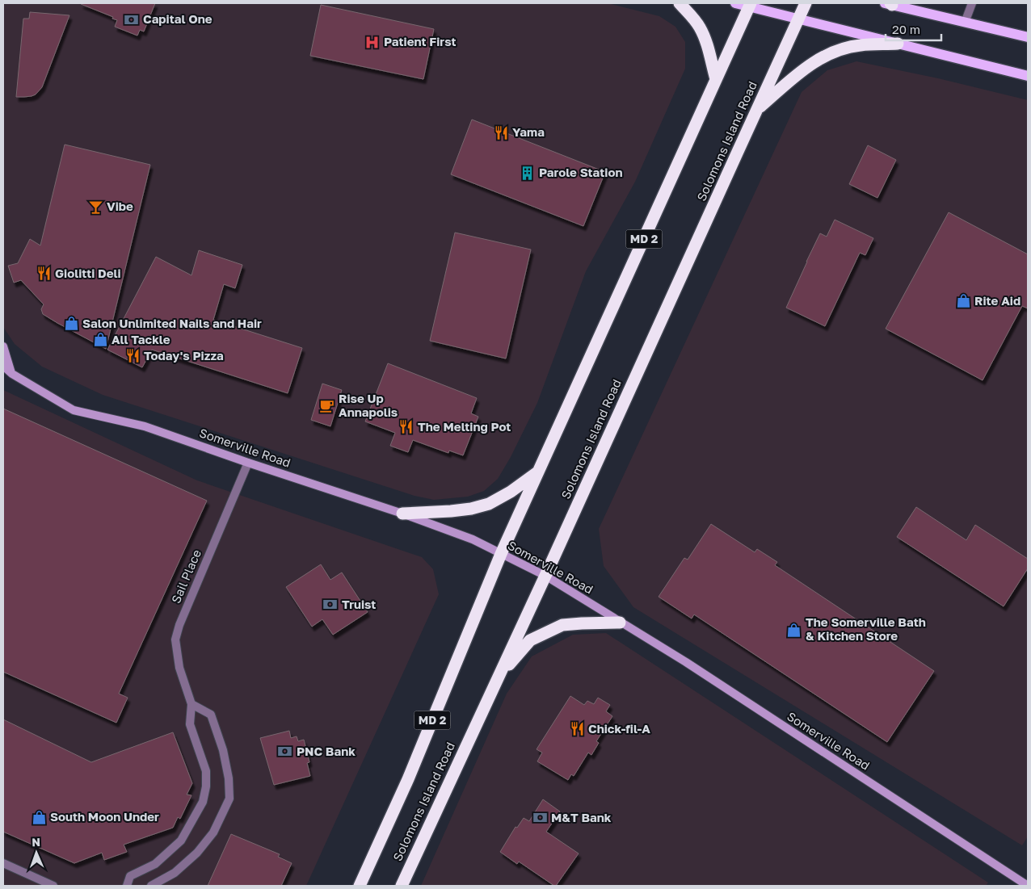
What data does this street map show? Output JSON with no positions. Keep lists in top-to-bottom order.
{
  "streets": {
    "highway": ["Solomons Island Road", "MD 2"],
    "street": ["Somerville Road", "Sail Place"]
  },
  "crossings": [
    ["Solomons Island Road", "Somerville Road"],
    ["Somerville Road", "Sail Place"]
  ],
  "places": {
    "bank": [
      "Capital One",
      "Truist",
      "PNC Bank",
      "M&T Bank"
    ],
    "hospital": ["Patient First"],
    "restaurant": [
      "Yama",
      "Giolitti Deli",
      "Today's Pizza",
      "The Melting Pot",
      "Chick-fil-A"
    ],
    "building": ["Parole Station"],
    "bar": ["Vibe"],
    "shop": [
      "Rite Aid",
      "Salon Unlimited Nails and Hair",
      "All Tackle",
      "The Somerville Bath & Kitchen Store",
      "South Moon Under"
    ],
    "cafe": ["Rise Up Annapolis"]
  },
  "scale_bar": "20 m",
  "north": "top"
}
